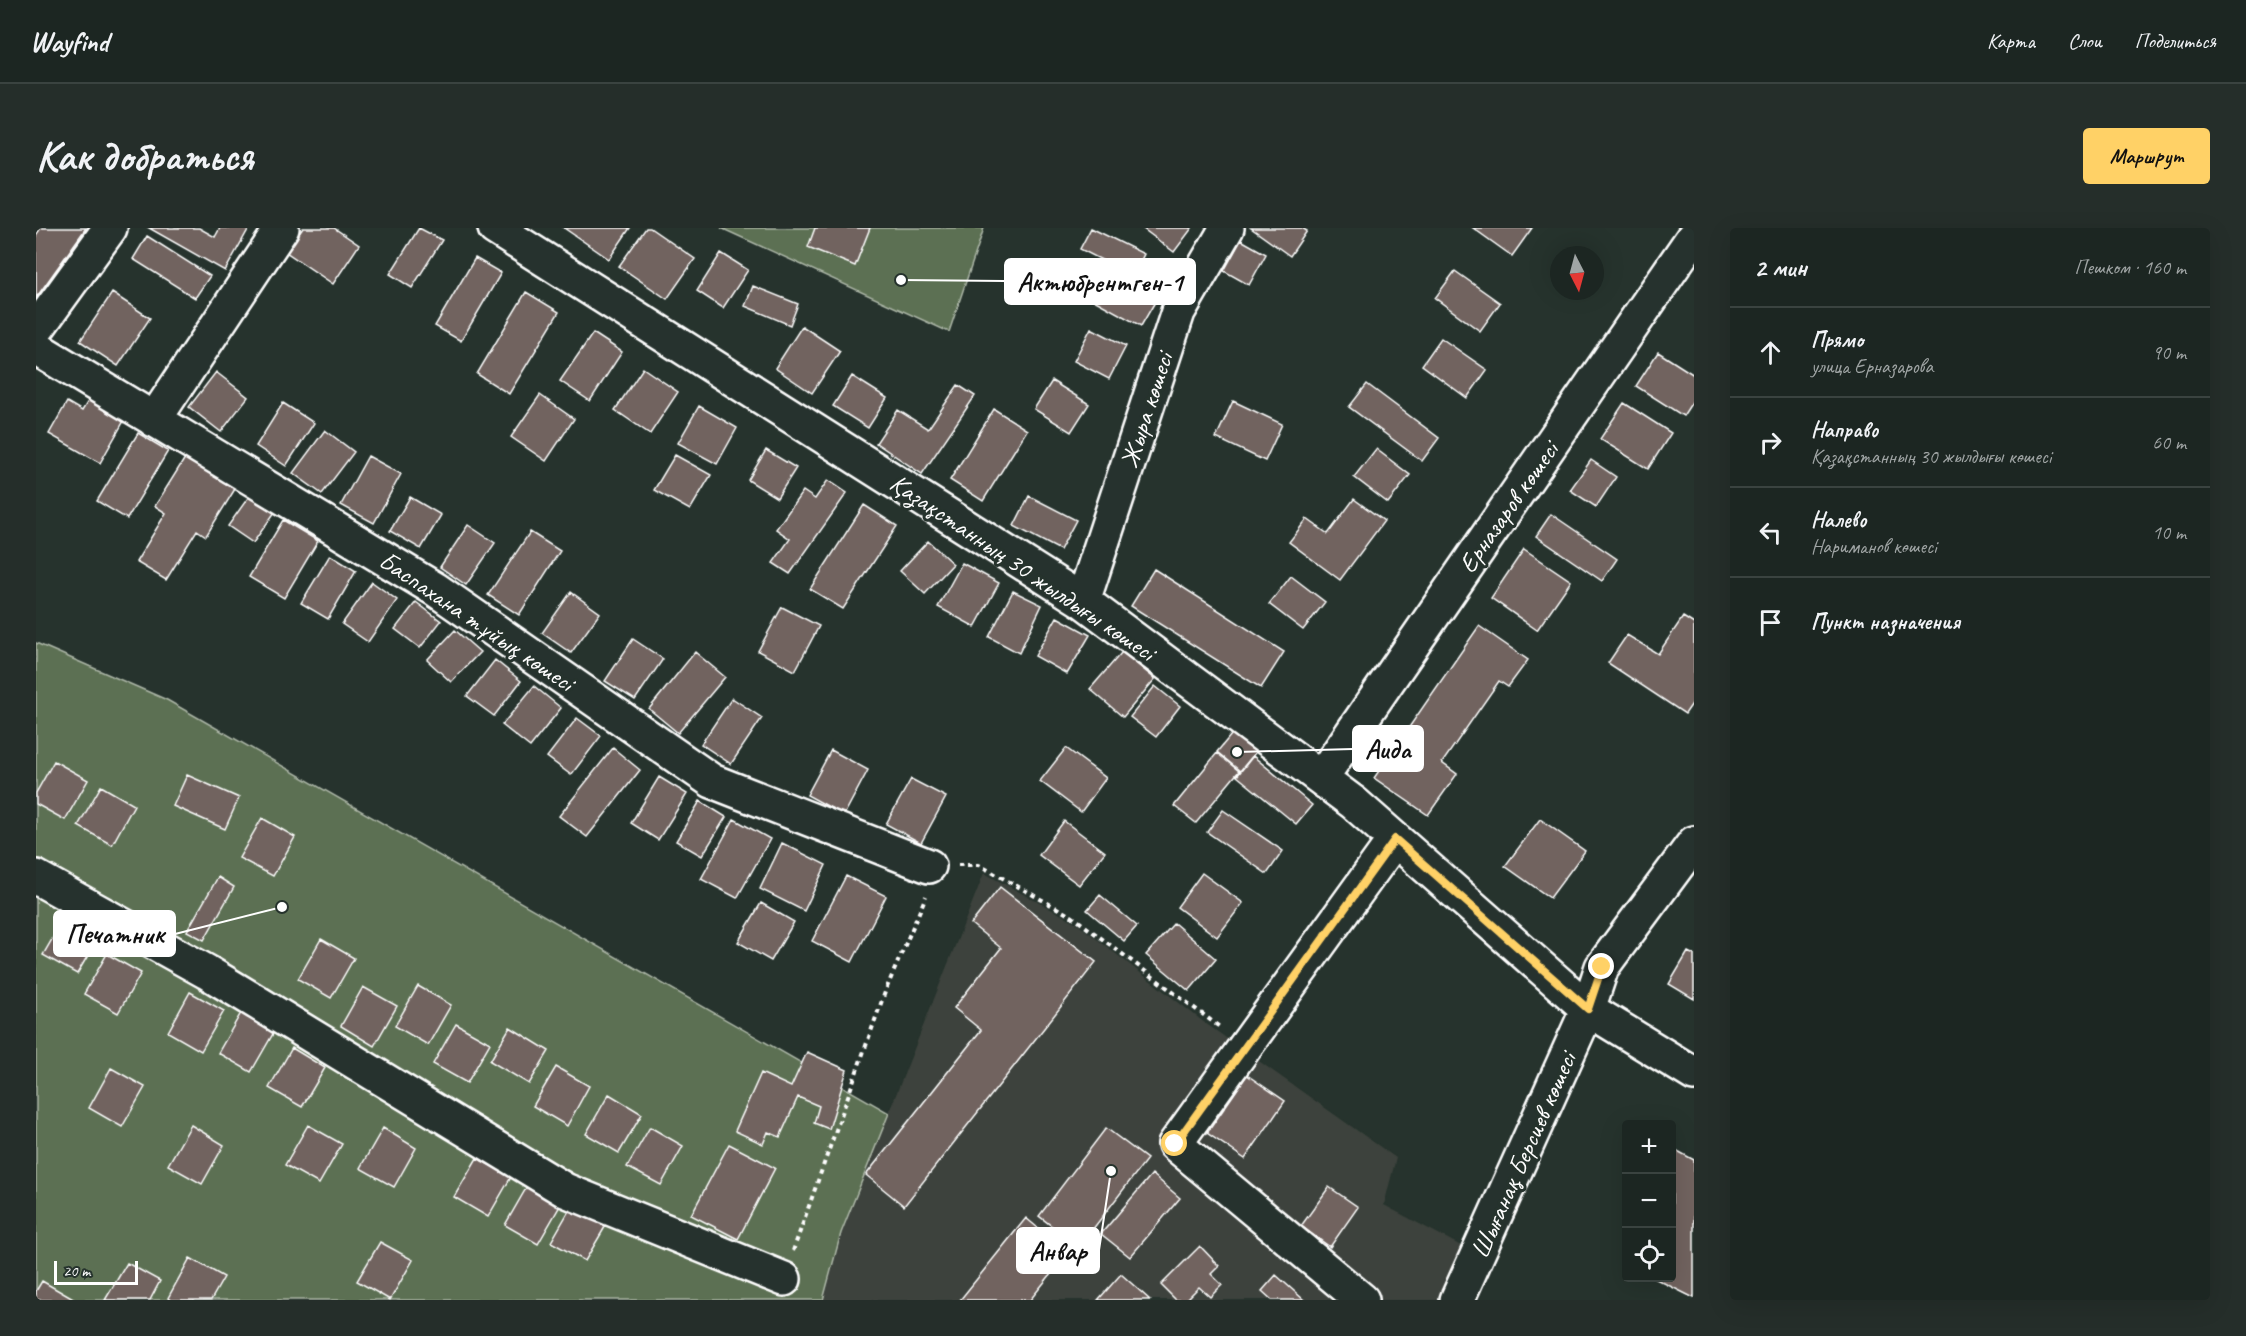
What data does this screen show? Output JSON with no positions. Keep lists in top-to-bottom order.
{
  "streets": {
    "street": [
      "Жыра көшесі",
      "Ерназаров көшесі",
      "Қазақстанның 30 жылдығы көшесі",
      "Баспахана тұйық көшесі",
      "Шығанақ Берсиев көшесі"
    ]
  },
  "crossings": [
    ["Жыра көшесі", "Қазақстанның 30 жылдығы көшесі"],
    ["Ерназаров көшесі", "Қазақстанның 30 жылдығы көшесі"],
    ["Қазақстанның 30 жылдығы көшесі", "Шығанақ Берсиев көшесі"]
  ],
  "places": [
    "Актюбрентген-1",
    "Аида",
    "Печатник",
    "Анвар"
  ],
  "scale_bar": "20 m",
  "north": "bottom",
  "page": {
    "header": "Wayfind",
    "nav": ["Карта", "Слои", "Поделиться"],
    "buttons": "Маршрут",
    "title": "Как добраться",
    "heading": ["2 мин", "Пешком · 160 m"],
    "list": [
      ["Прямо", "улица Ерназарова", "90 m"],
      ["Направо", "Қазақстанның 30 жылдығы көшесі", "60 m"],
      ["Налево", "Нариманов көшесі", "10 m"],
      "Пункт назначения"
    ],
    "map_buttons": ["+", "−"],
    "scale": "20 m"
  }
}
